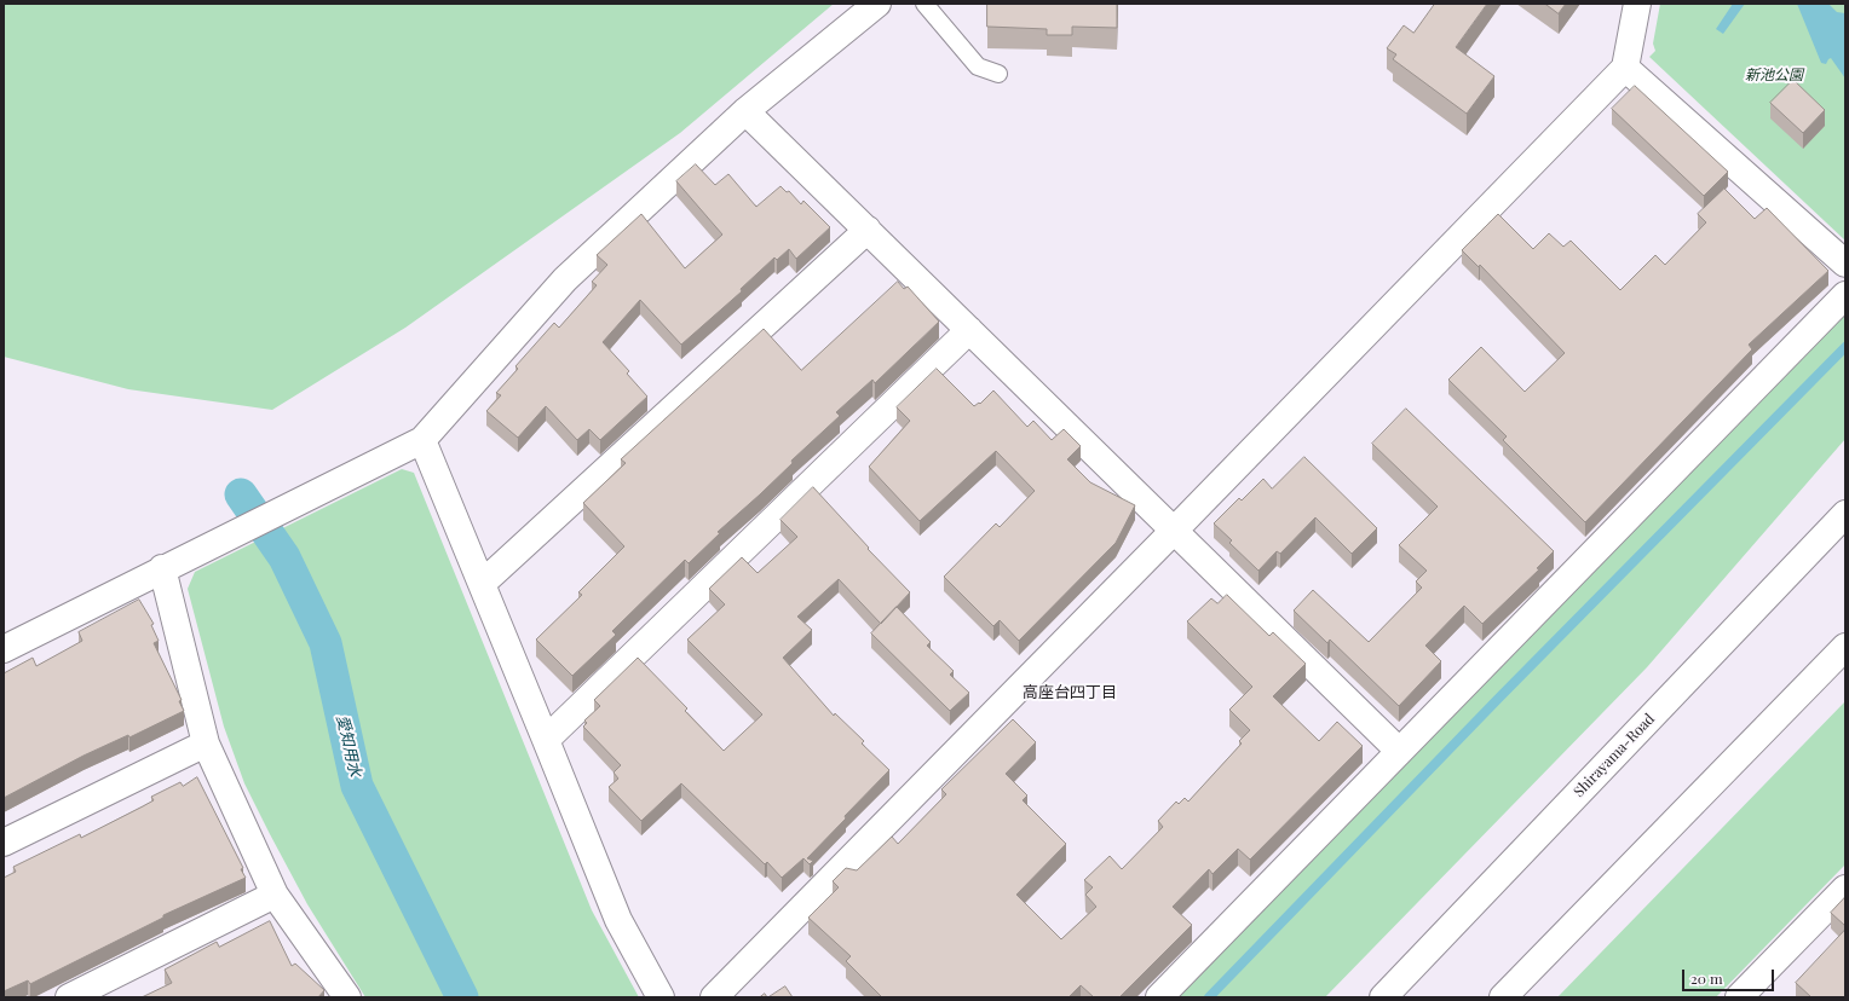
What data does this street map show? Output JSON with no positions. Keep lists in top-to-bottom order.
{
  "streets": {
    "street": ["Shirayama-Road"]
  },
  "districts": ["高座台四丁目"],
  "water": ["愛知用水"],
  "parks": ["新池公園"],
  "scale_bar": "20 m"
}
